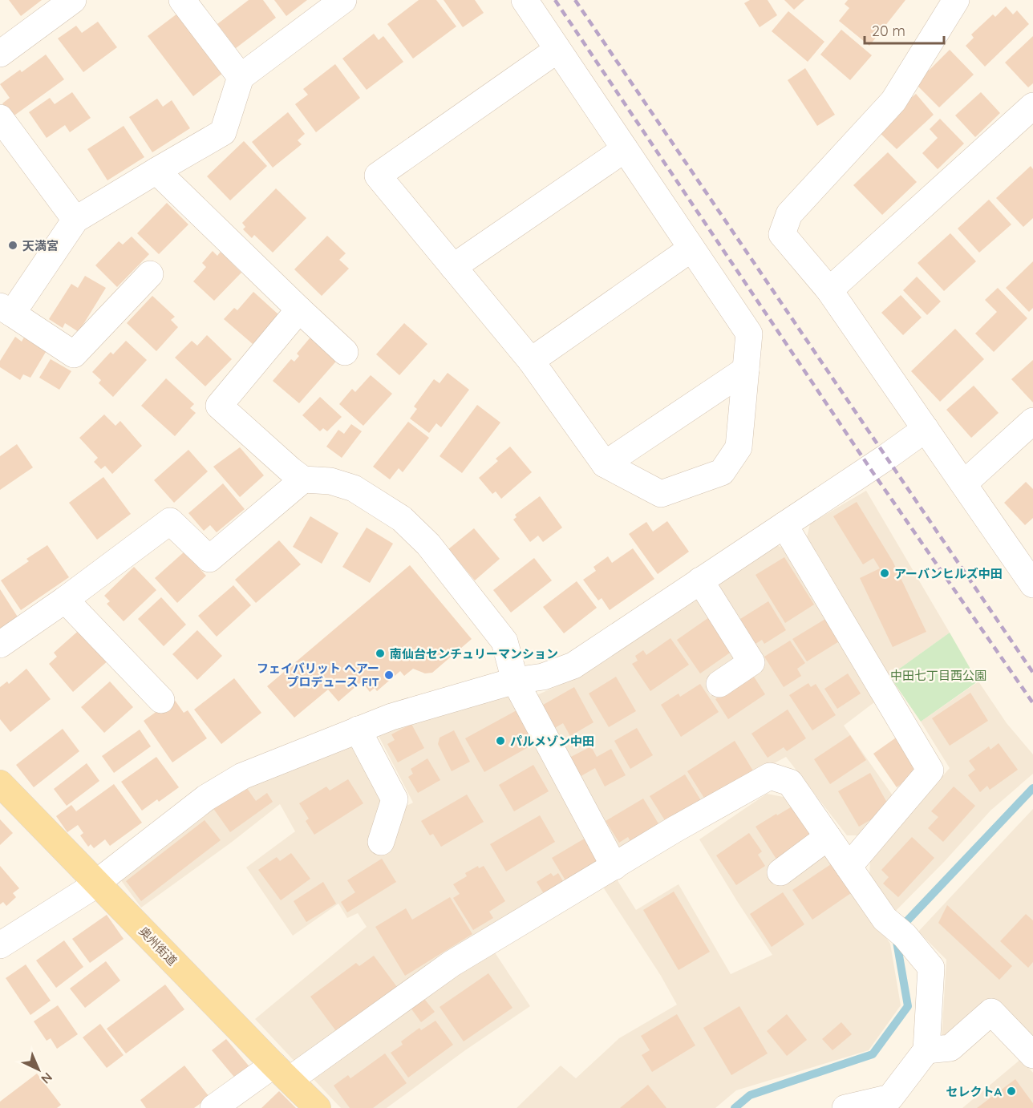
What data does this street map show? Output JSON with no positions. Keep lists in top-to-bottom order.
{
  "streets": {
    "main road": ["奥州街道"]
  },
  "parks": ["中田七丁目西公園"],
  "places": [
    "天満宮",
    "アーバンヒルズ中田",
    "南仙台センチュリーマンション",
    "フェイバリット ヘアー プロデュース FIT",
    "パルメゾン中田",
    "セレクトA"
  ],
  "scale_bar": "20 m",
  "north": "bottom right"
}
